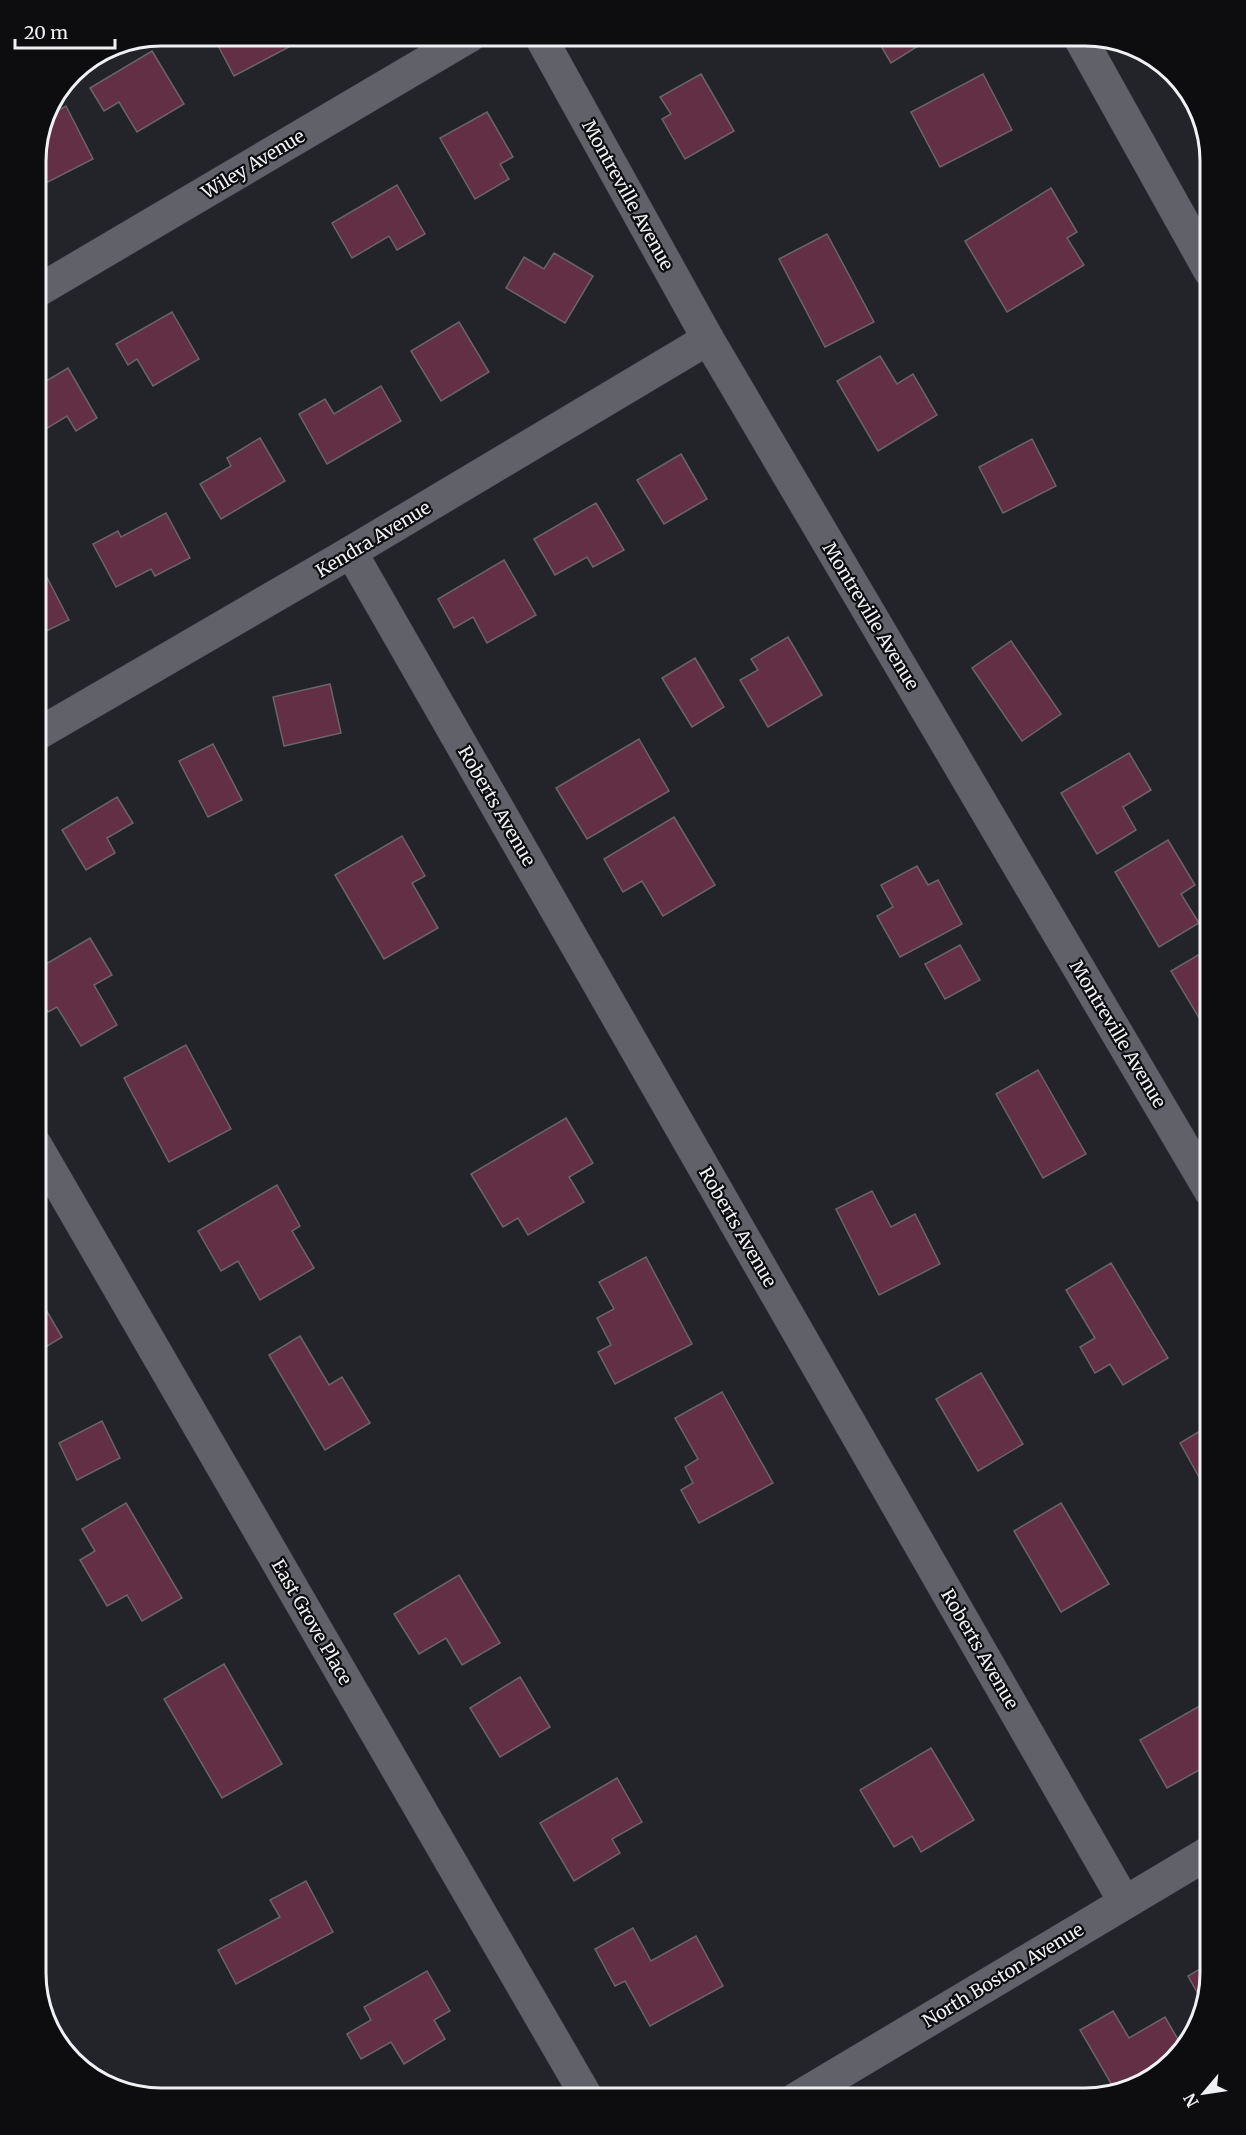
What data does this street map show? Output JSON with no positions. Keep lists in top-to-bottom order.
{
  "streets": {
    "street": [
      "Wiley Avenue",
      "Montreville Avenue",
      "Kendra Avenue",
      "Roberts Avenue",
      "East Grove Place",
      "North Boston Avenue"
    ]
  },
  "crossings": [
    ["Montreville Avenue", "Kendra Avenue"],
    ["Kendra Avenue", "Roberts Avenue"],
    ["Roberts Avenue", "North Boston Avenue"]
  ],
  "scale_bar": "20 m",
  "north": "bottom left"
}
